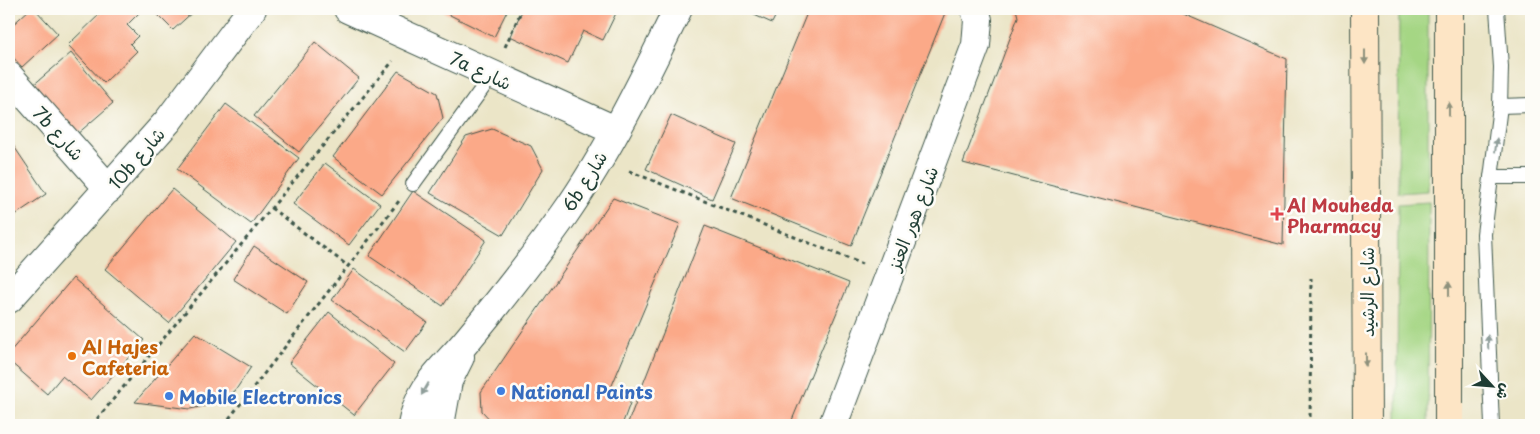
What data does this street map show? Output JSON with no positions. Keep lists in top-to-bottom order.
{
  "streets": {
    "main road": ["شارع الرشيد"],
    "street": [
      "7a شارع",
      "7b شارع",
      "10b شارع",
      "6b شارع",
      "شارع هور العنز"
    ]
  },
  "crossings": [
    ["7a شارع", "6b شارع"],
    ["7b شارع", "10b شارع"]
  ],
  "places": {
    "health": ["Al Mouheda Pharmacy"],
    "other": ["Al Hajes Cafeteria", "National Paints", "Mobile Electronics"]
  },
  "north": "bottom right"
}
